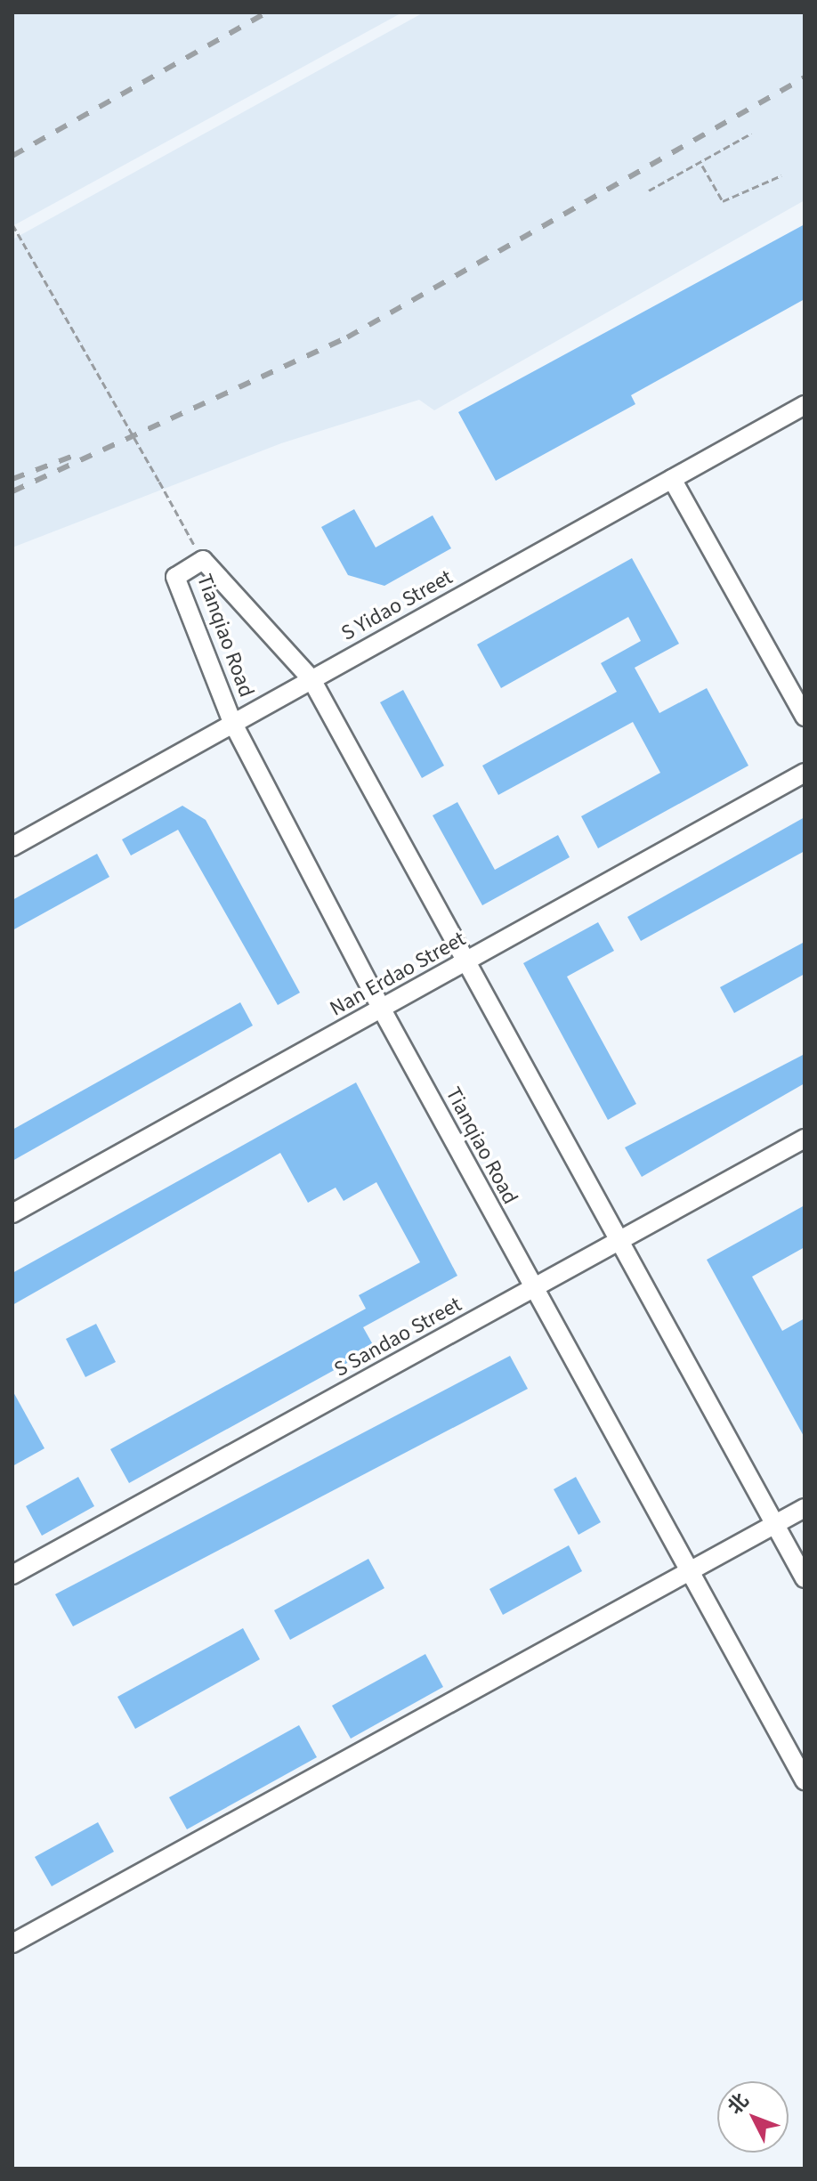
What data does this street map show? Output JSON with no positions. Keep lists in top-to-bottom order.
{
  "streets": {
    "street": [
      "S Yidao Street",
      "Tianqiao Road",
      "Nan Erdao Street",
      "S Sandao Street"
    ]
  },
  "crossings": [
    ["S Yidao Street", "Tianqiao Road"],
    ["Tianqiao Road", "Nan Erdao Street"],
    ["Tianqiao Road", "S Sandao Street"]
  ],
  "north": "top left"
}
